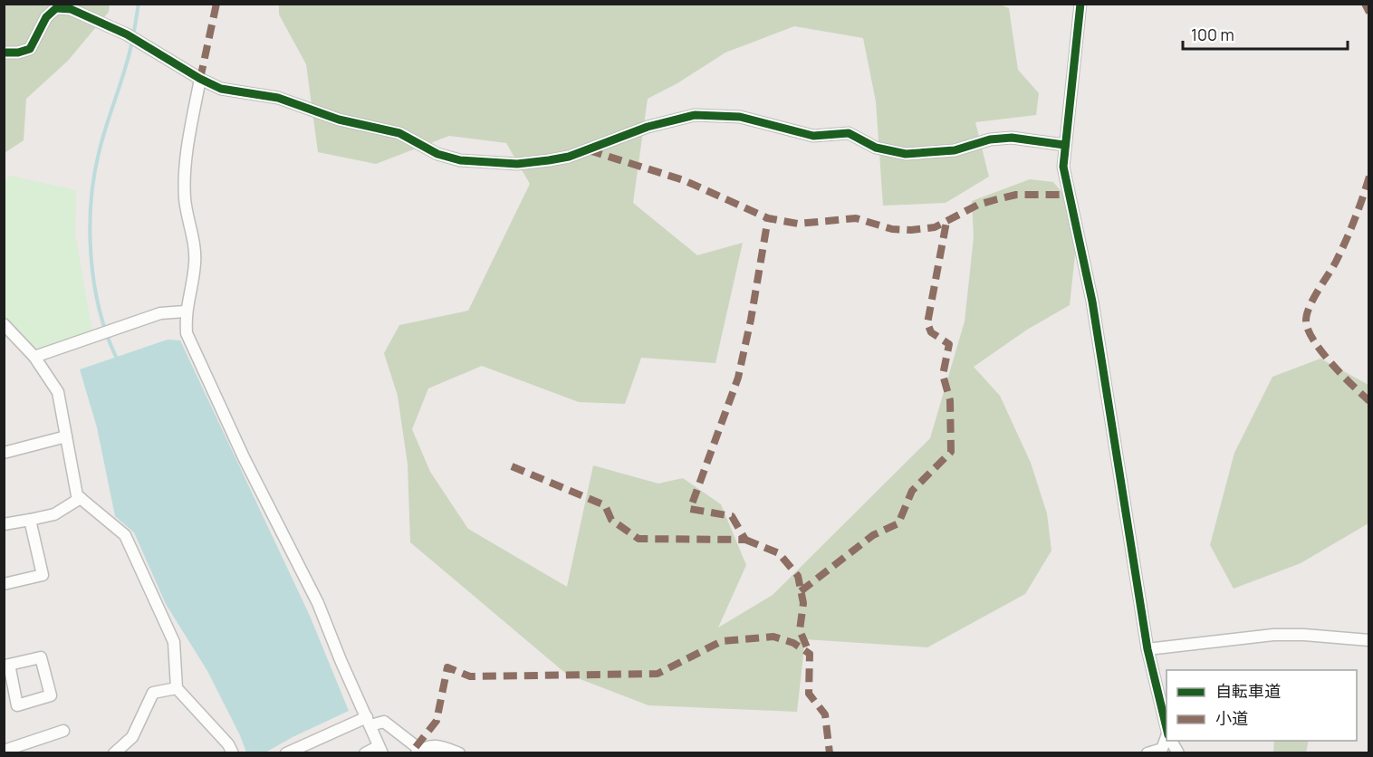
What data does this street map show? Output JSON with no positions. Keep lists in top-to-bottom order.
{
  "legend": ["自転車道", "小道"],
  "scale_bar": "100 m"
}
